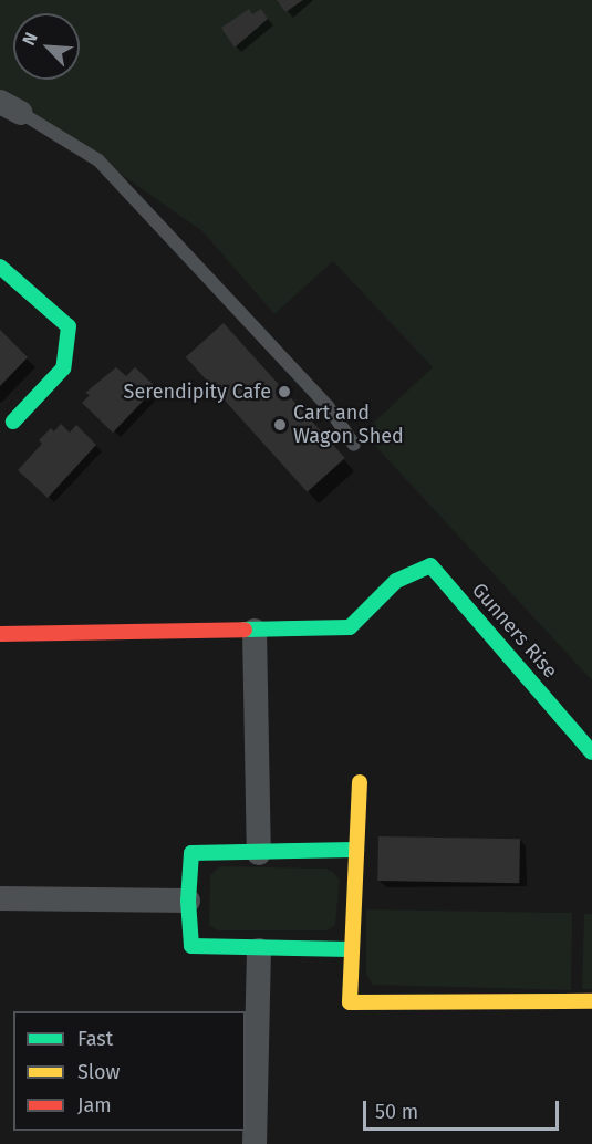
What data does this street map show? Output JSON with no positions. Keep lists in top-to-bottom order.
{
  "streets": {
    "street": ["Gunners Rise"]
  },
  "places": ["Serendipity Cafe", "Cart and Wagon Shed"],
  "legend": ["Fast", "Slow", "Jam"],
  "scale_bar": "50 m",
  "north": "top left"
}
